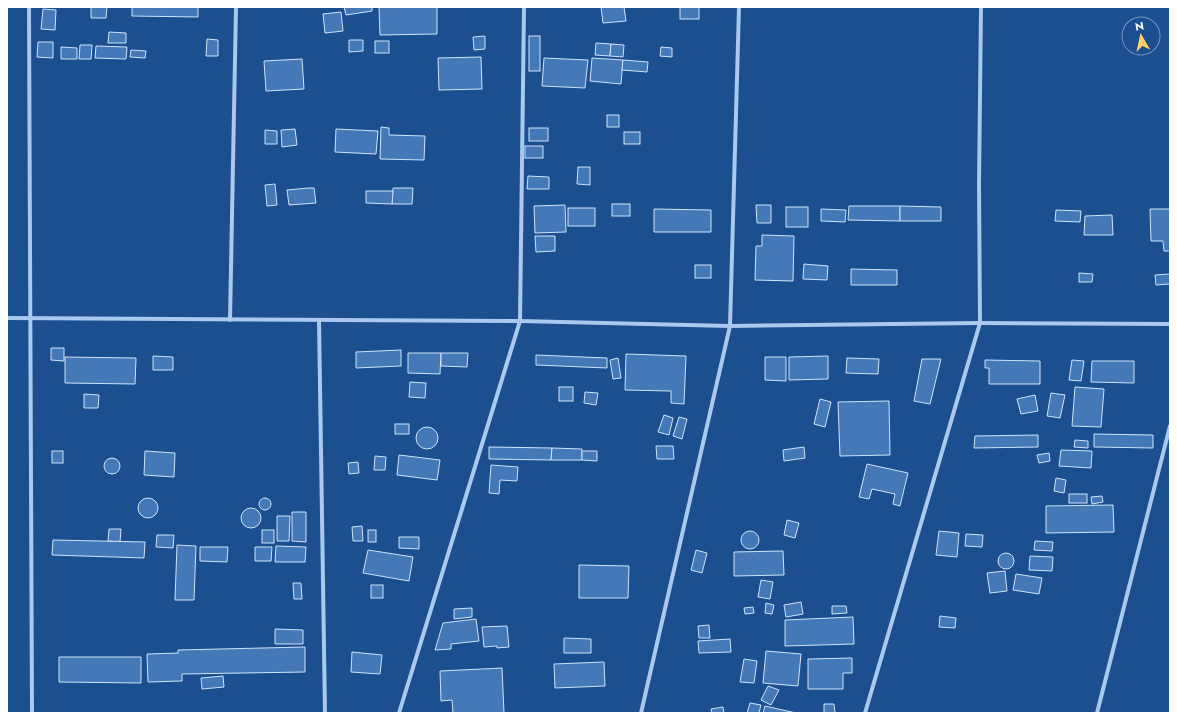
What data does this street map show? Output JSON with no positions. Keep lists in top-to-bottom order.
{
  "north": "top"
}
